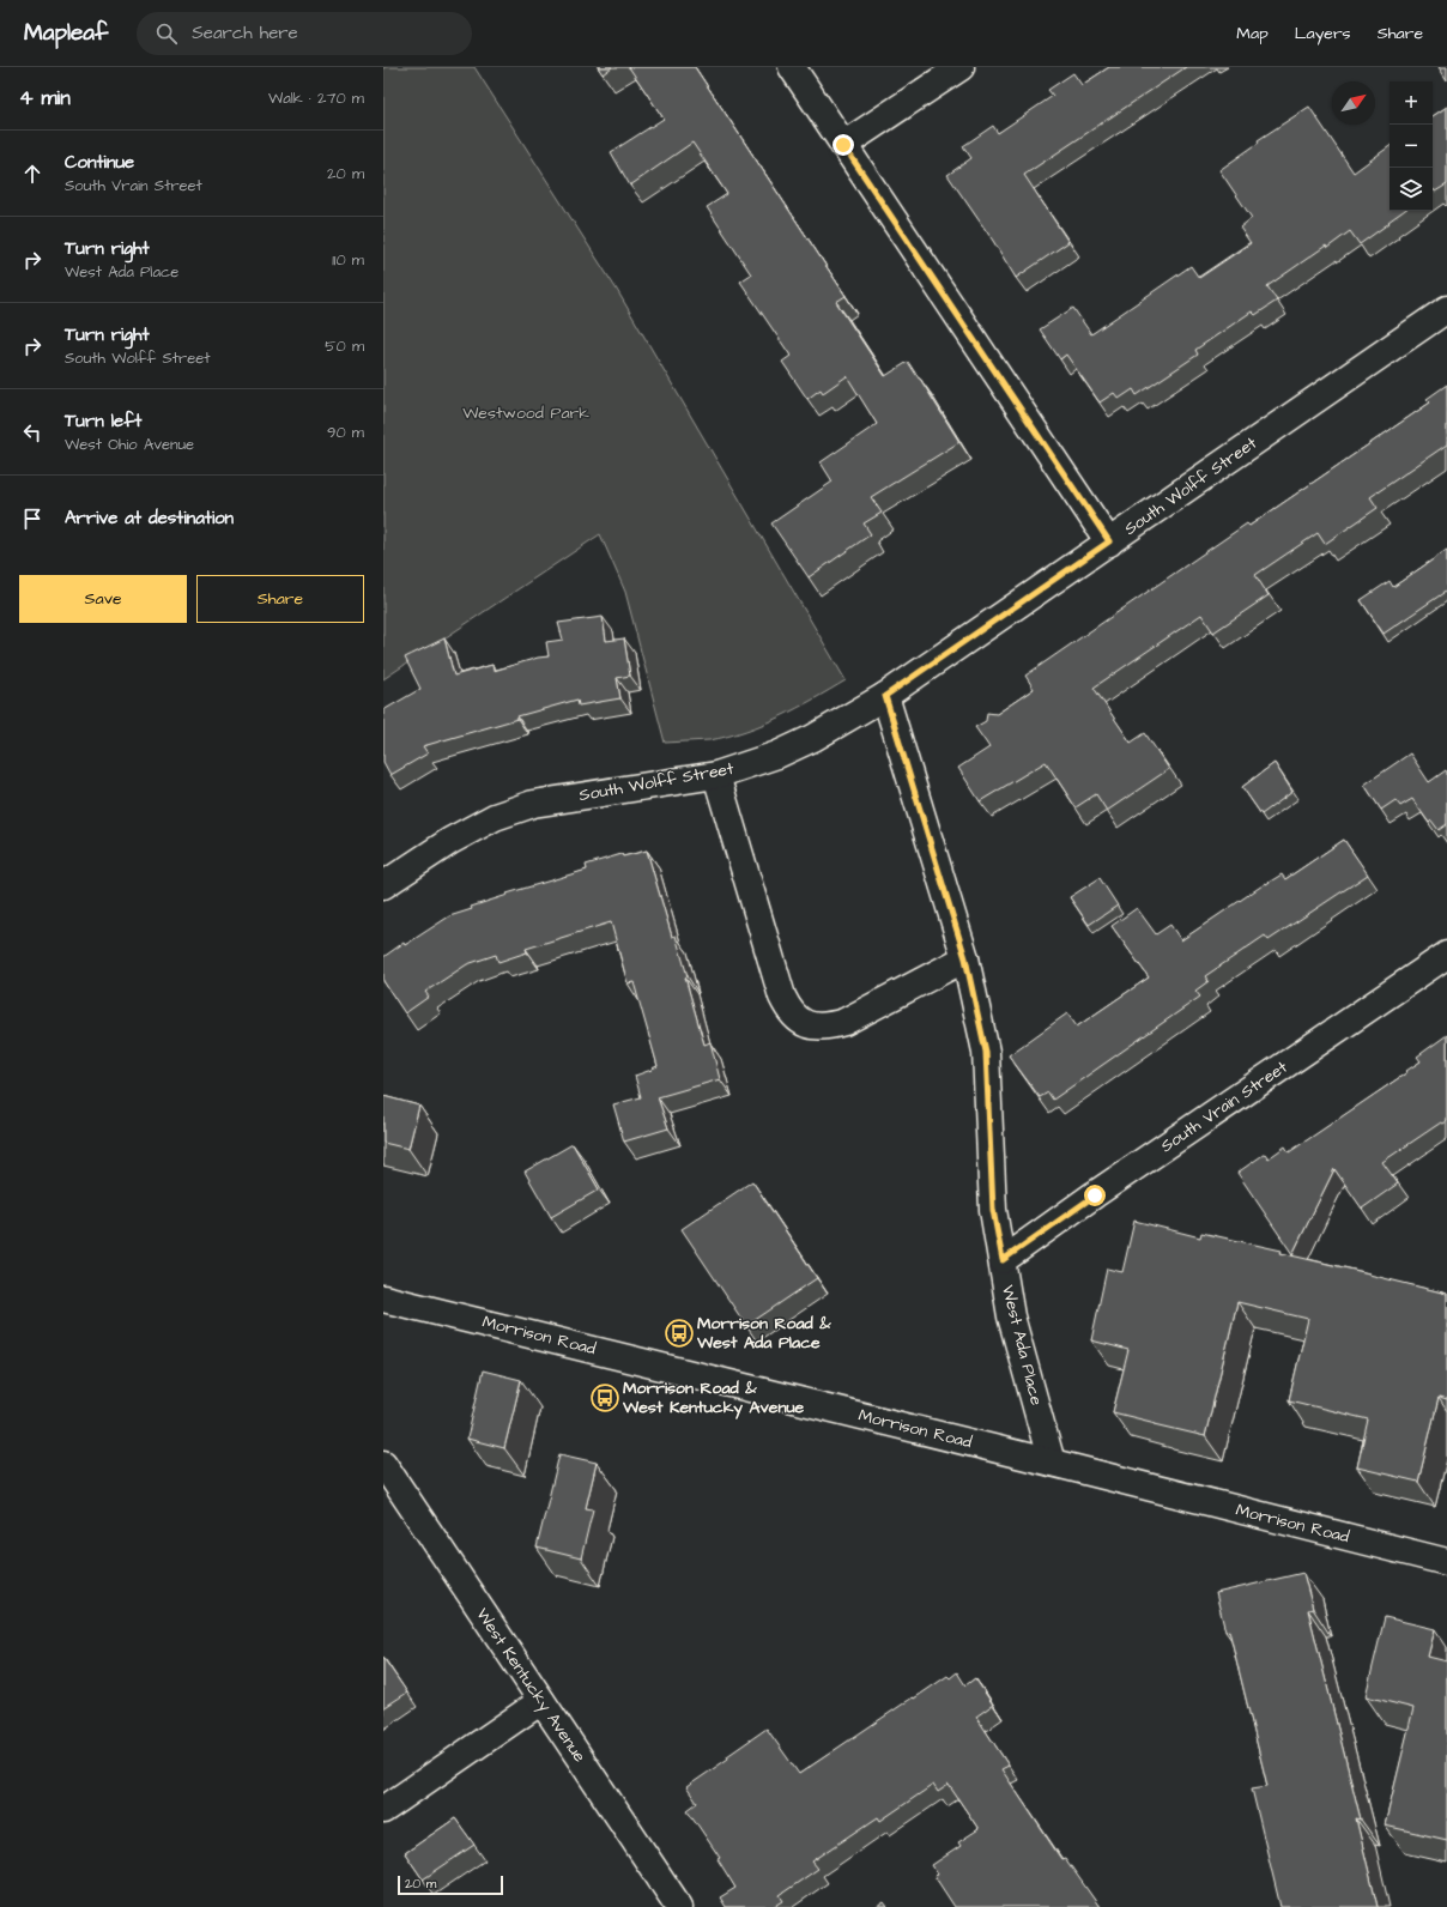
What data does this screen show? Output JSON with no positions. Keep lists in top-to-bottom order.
{
  "streets": {
    "street": [
      "South Wolff Street",
      "South Vrain Street",
      "Morrison Road",
      "West Ada Place",
      "West Kentucky Avenue"
    ]
  },
  "crossings": [
    ["South Wolff Street", "West Ada Place"],
    ["South Vrain Street", "West Ada Place"],
    ["Morrison Road", "West Ada Place"]
  ],
  "parks": ["Westwood Park"],
  "places": {
    "bus stop": ["Morrison Road & West Ada Place", "Morrison Road & West Kentucky Avenue"]
  },
  "scale_bar": "20 m",
  "north": "top right",
  "page": {
    "header": "Mapleaf",
    "search": "Search here",
    "nav": ["Map", "Layers", "Share"],
    "heading": ["4 min", "Walk · 270 m"],
    "map_buttons": ["+", "−"],
    "list": [
      ["Continue", "South Vrain Street", "20 m"],
      ["Turn right", "West Ada Place", "110 m"],
      ["Turn right", "South Wolff Street", "50 m"],
      ["Turn left", "West Ohio Avenue", "90 m"],
      "Arrive at destination"
    ],
    "buttons": ["Save", "Share"],
    "scale": "20 m"
  }
}
